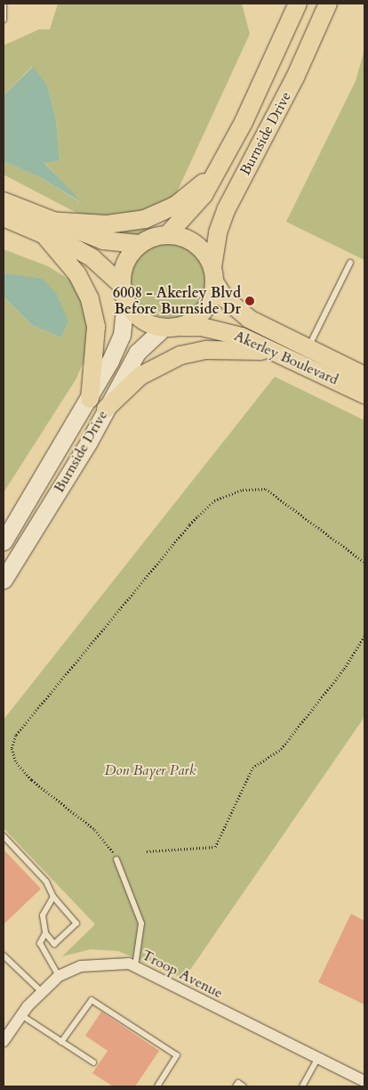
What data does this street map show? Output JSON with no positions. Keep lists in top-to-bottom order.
{
  "streets": {
    "main road": ["Burnside Drive", "Akerley Boulevard"],
    "street": ["Troop Avenue"]
  },
  "crossings": [
    ["Burnside Drive", "Akerley Boulevard"]
  ],
  "parks": ["Don Bayer Park"],
  "places": ["6008 - Akerley Blvd Before Burnside Dr"]
}
